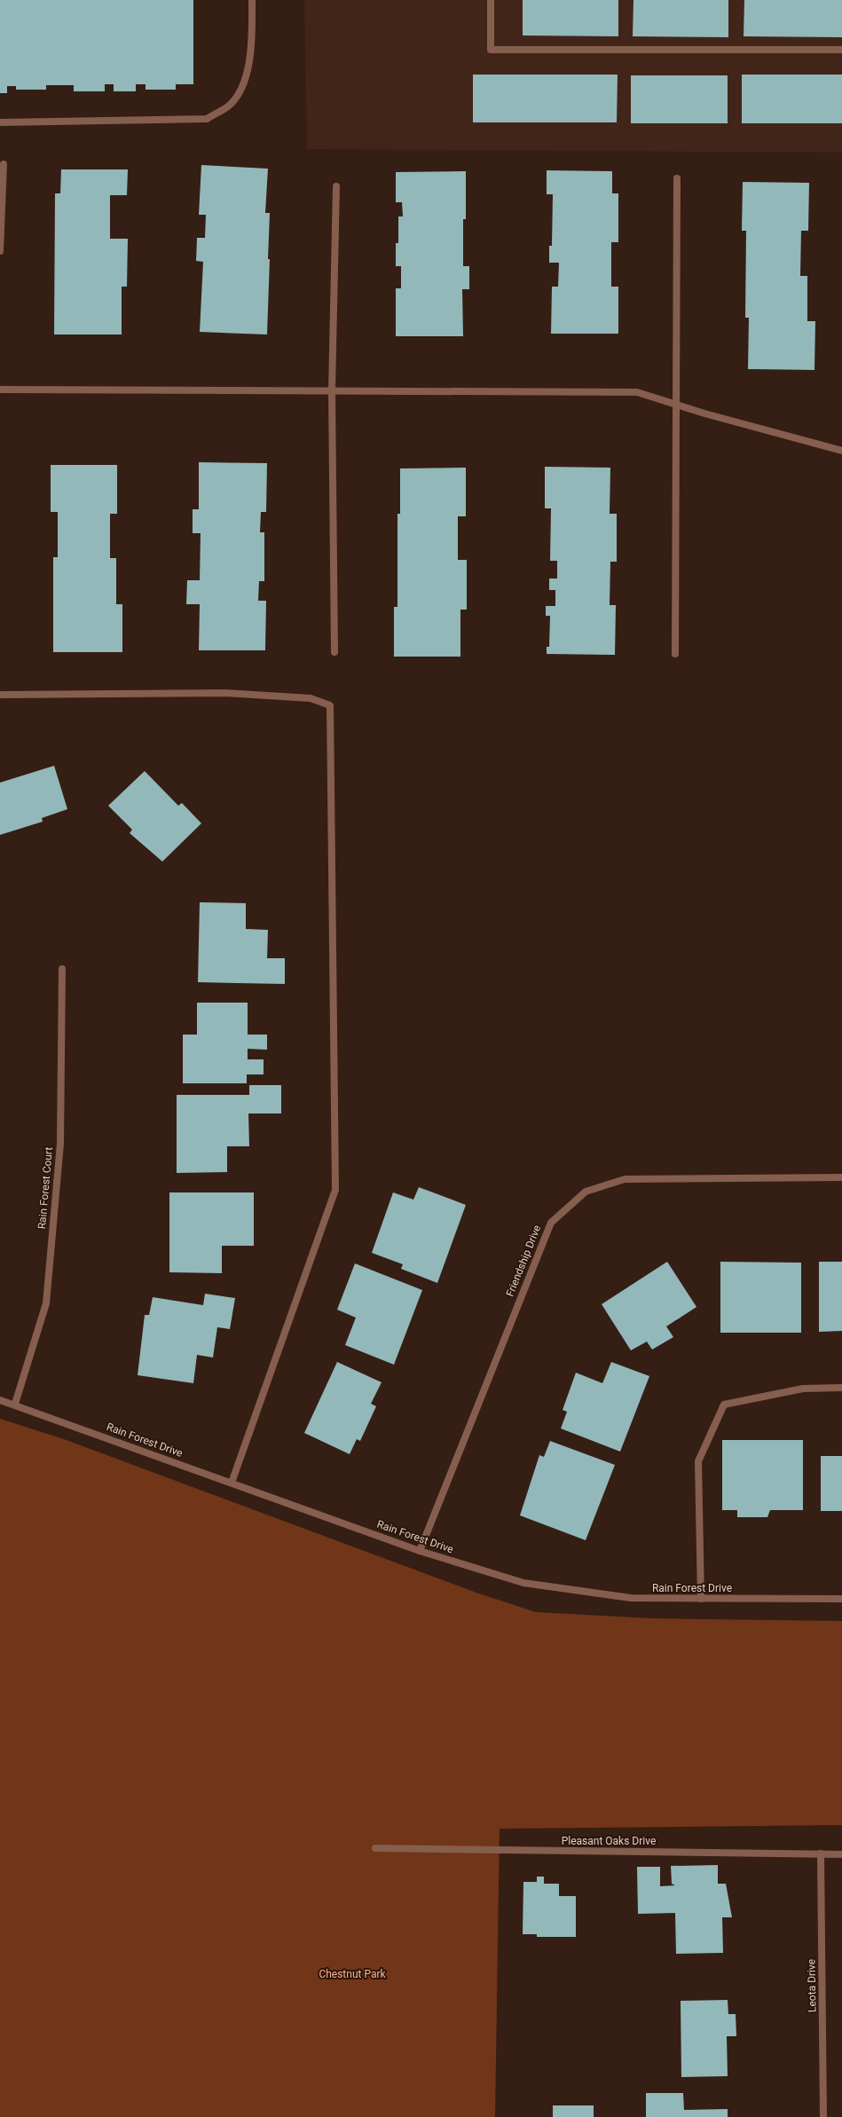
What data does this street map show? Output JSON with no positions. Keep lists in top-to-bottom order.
{
  "streets": {
    "street": [
      "Rain Forest Court",
      "Friendship Drive",
      "Rain Forest Drive",
      "Pleasant Oaks Drive",
      "Leota Drive"
    ]
  },
  "crossings": [
    ["Rain Forest Court", "Rain Forest Drive"],
    ["Friendship Drive", "Rain Forest Drive"],
    ["Pleasant Oaks Drive", "Leota Drive"]
  ],
  "parks": ["Chestnut Park"]
}
